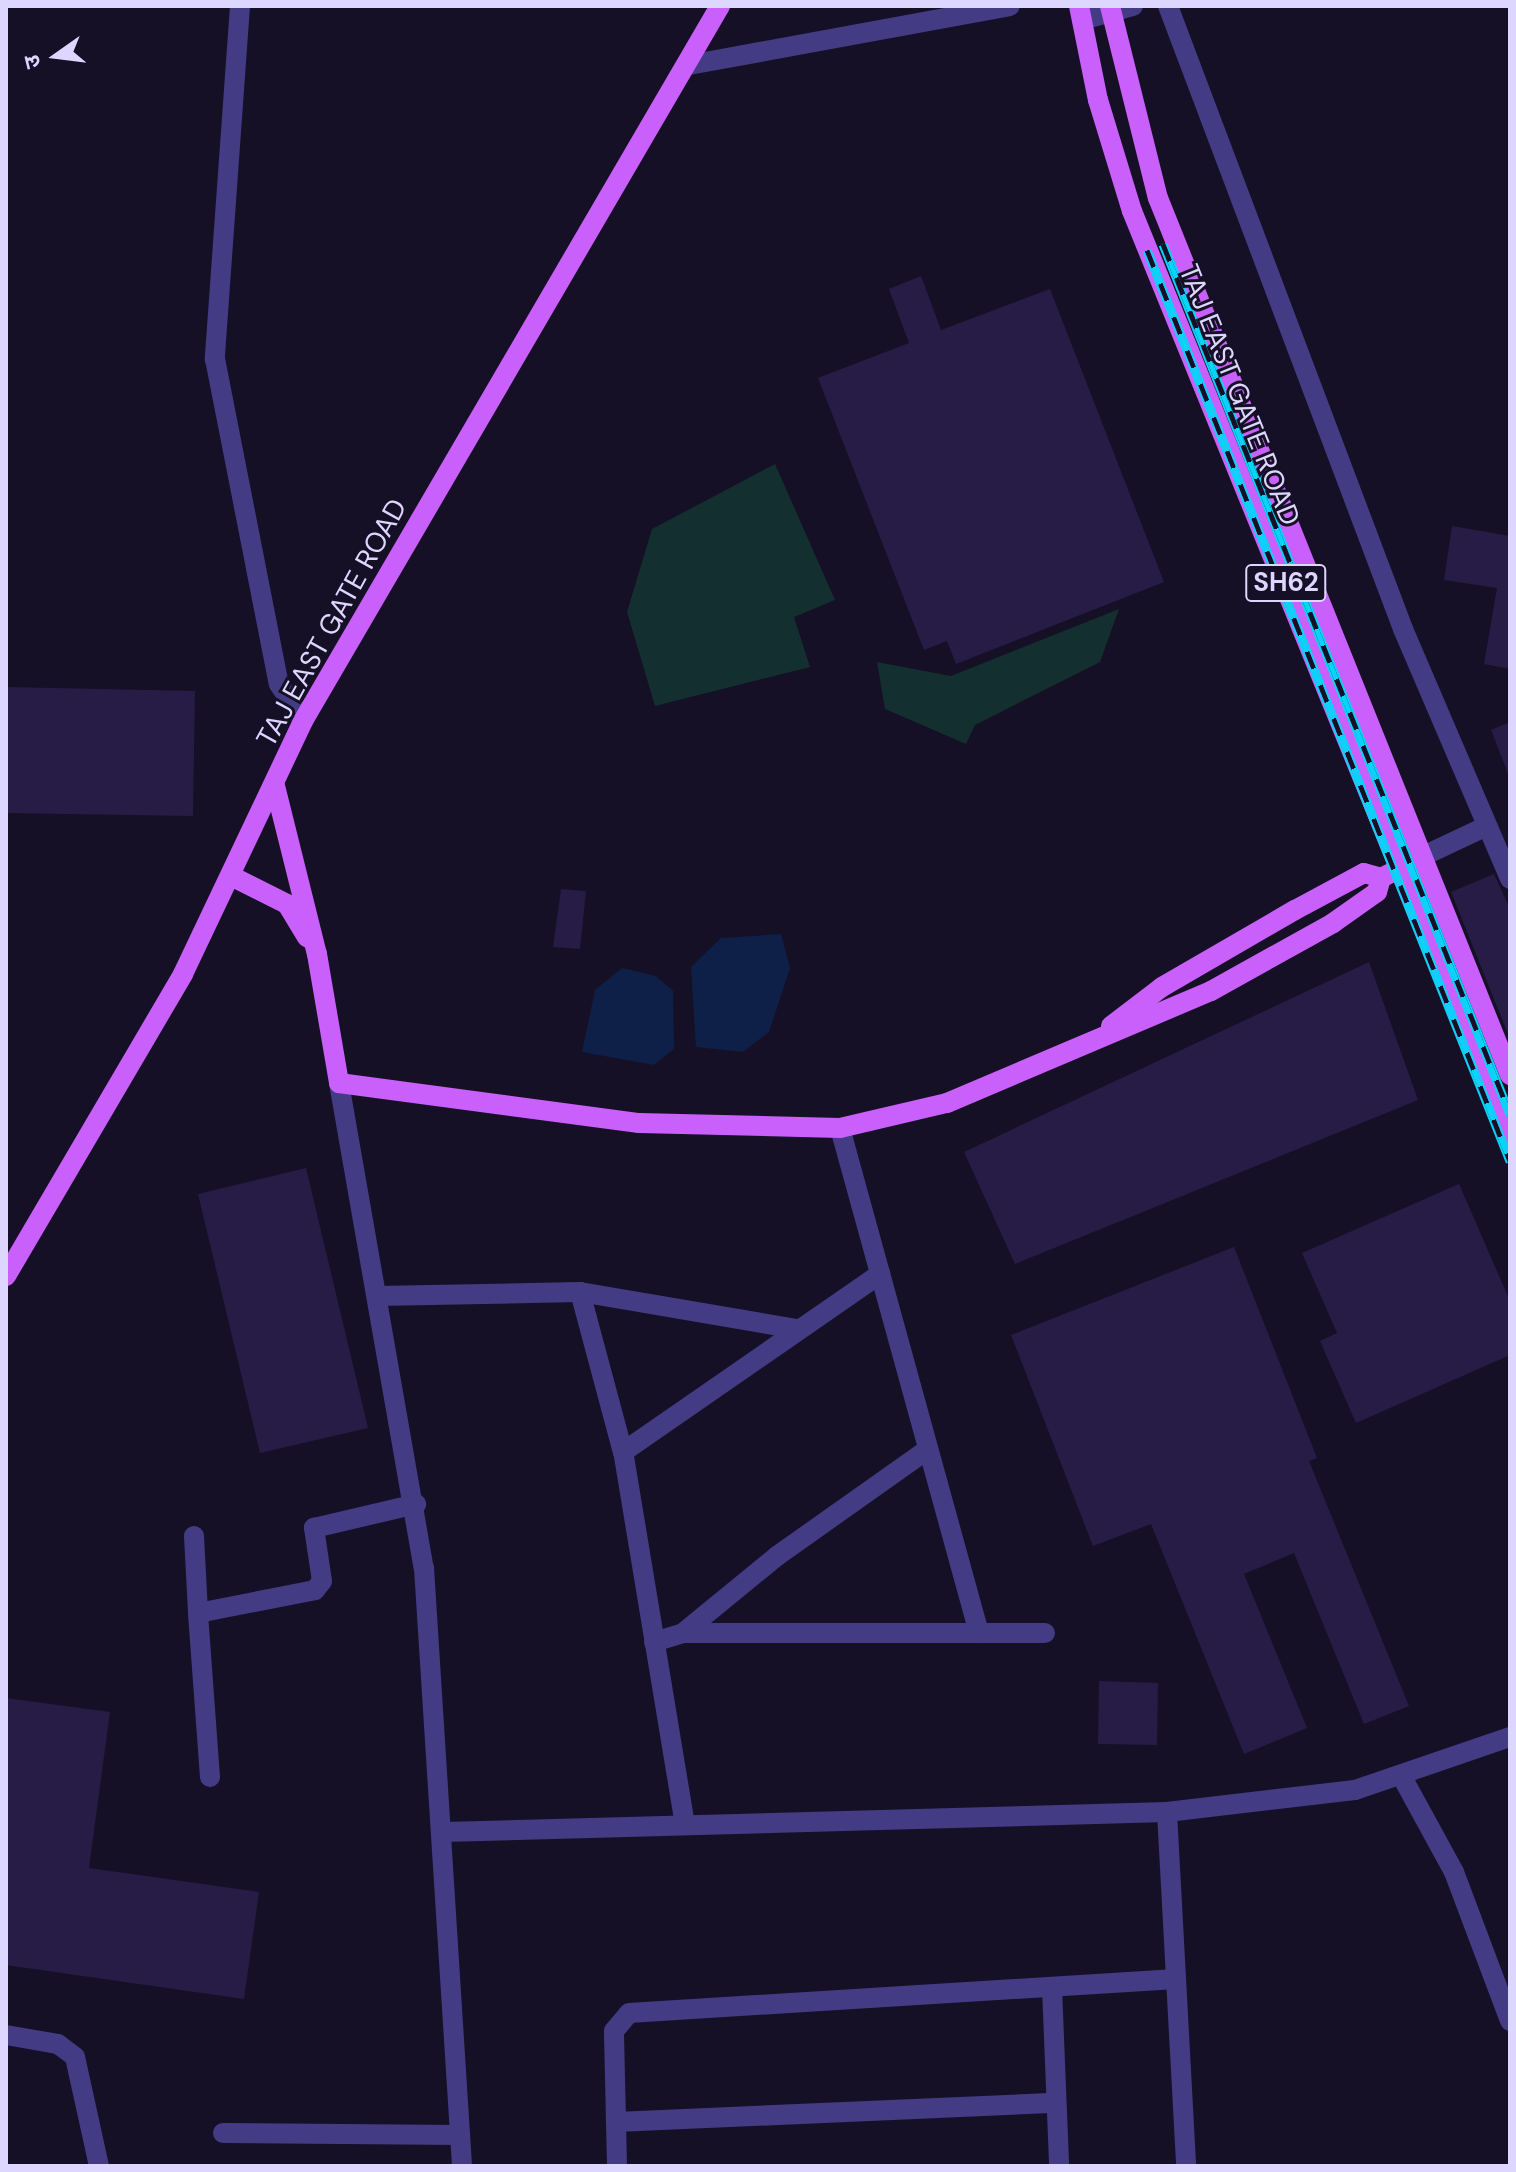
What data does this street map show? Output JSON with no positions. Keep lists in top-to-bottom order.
{
  "streets": {
    "main road": ["TAJ EAST GATE ROAD", "SH62"]
  },
  "crossings": [
    ["TAJ EAST GATE ROAD", "SH62"]
  ],
  "north": "left"
}
